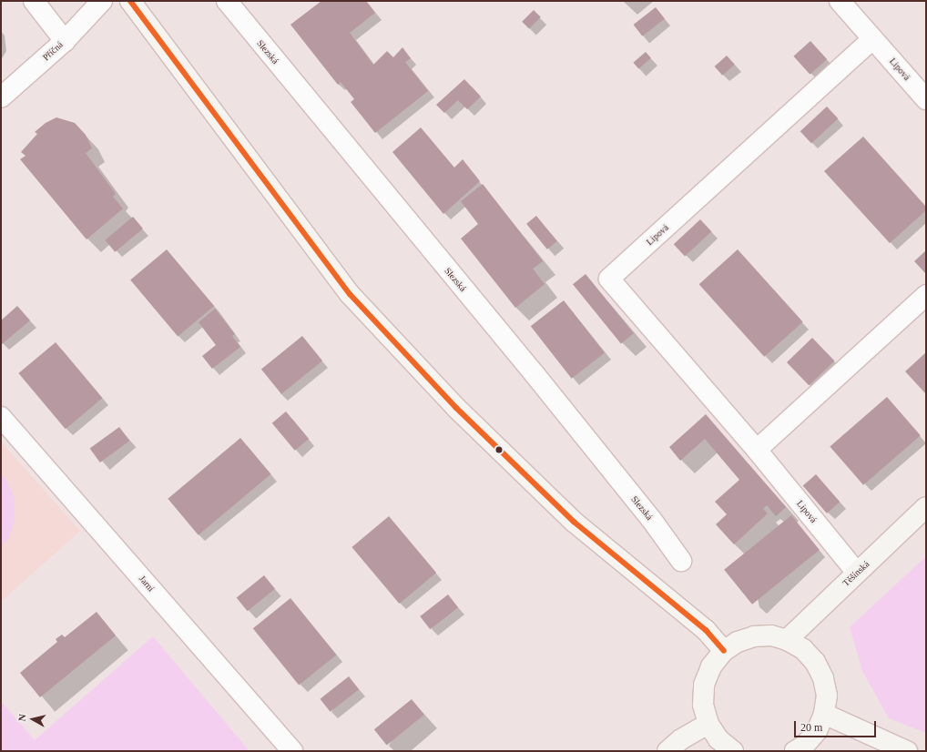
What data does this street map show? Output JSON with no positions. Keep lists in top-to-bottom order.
{
  "streets": {
    "street": [
      "Příčná",
      "Slezská",
      "Lipová",
      "Těšínská",
      "Jarní"
    ]
  },
  "crossings": [
    ["Lipová", "Těšínská"]
  ],
  "scale_bar": "20 m",
  "north": "left"
}
